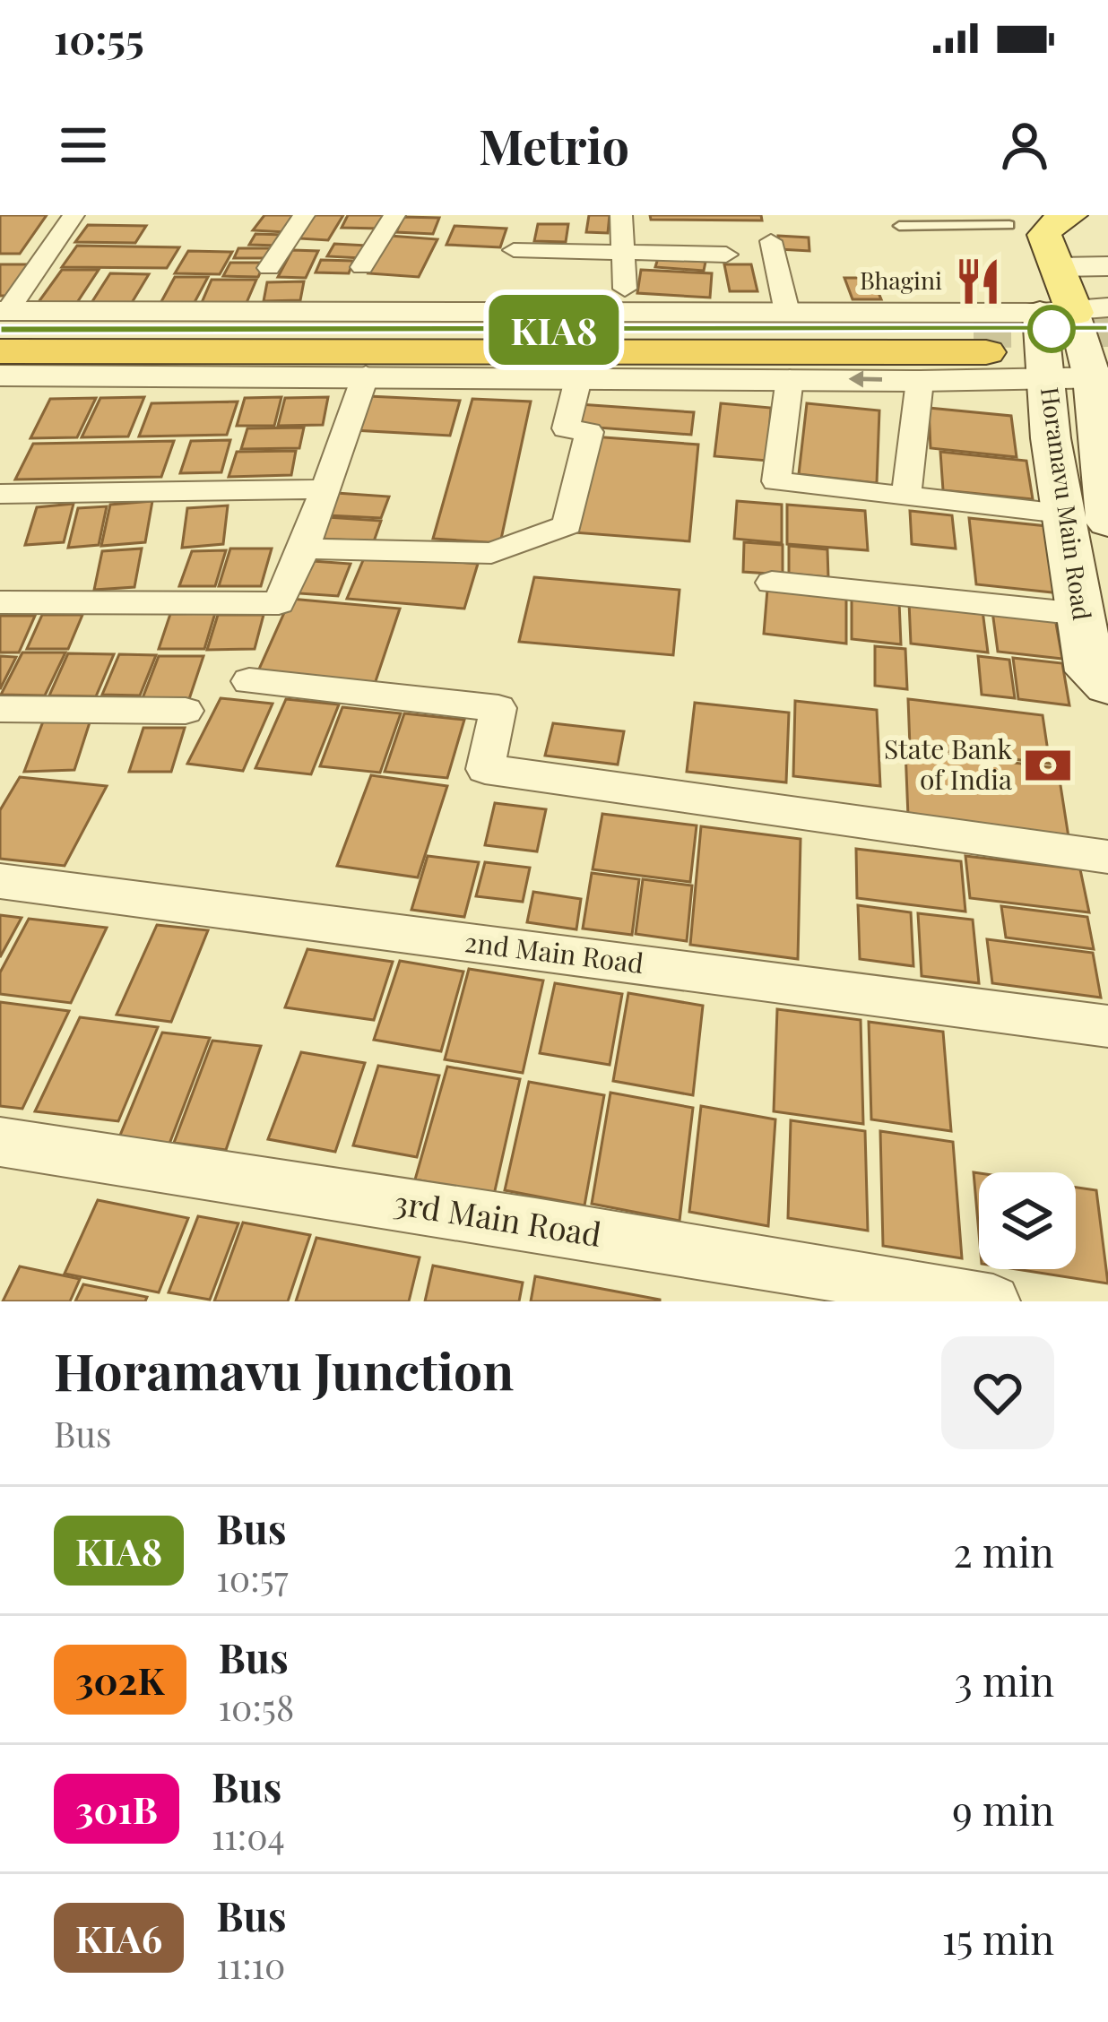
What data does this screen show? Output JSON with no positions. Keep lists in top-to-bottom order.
{
  "streets": {
    "main road": ["Horamavu Main Road"],
    "street": ["2nd Main Road", "3rd Main Road"]
  },
  "places": {
    "restaurant": ["Bhagini"],
    "bank": ["State Bank of India"]
  },
  "lines": ["bus line KIA8"],
  "page": {
    "status": "10:55",
    "header": "Metrio",
    "on_map": "KIA8",
    "heading": ["Horamavu Junction", "Bus"],
    "list": [
      {
        "mark": "KIA8",
        "name": "Bus",
        "note": "10:57",
        "value": "2 min"
      },
      {
        "mark": "302K",
        "name": "Bus",
        "note": "10:58",
        "value": "3 min"
      },
      {
        "mark": "301B",
        "name": "Bus",
        "note": "11:04",
        "value": "9 min"
      },
      {
        "mark": "KIA6",
        "name": "Bus",
        "note": "11:10",
        "value": "15 min"
      }
    ]
  }
}
